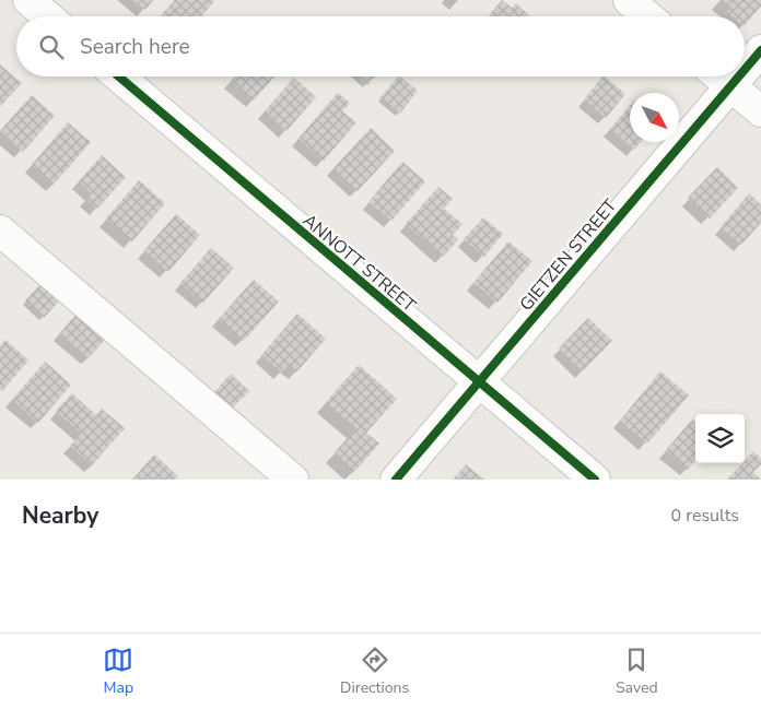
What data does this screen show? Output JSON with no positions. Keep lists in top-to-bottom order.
{
  "streets": {
    "street": ["GIETZEN STREET", "ANNOTT STREET"]
  },
  "crossings": [
    ["GIETZEN STREET", "ANNOTT STREET"]
  ],
  "north": "bottom right",
  "page": {
    "search": "Search here",
    "heading": ["Nearby", "0 results"],
    "nav": ["Map", "Directions", "Saved"]
  }
}
